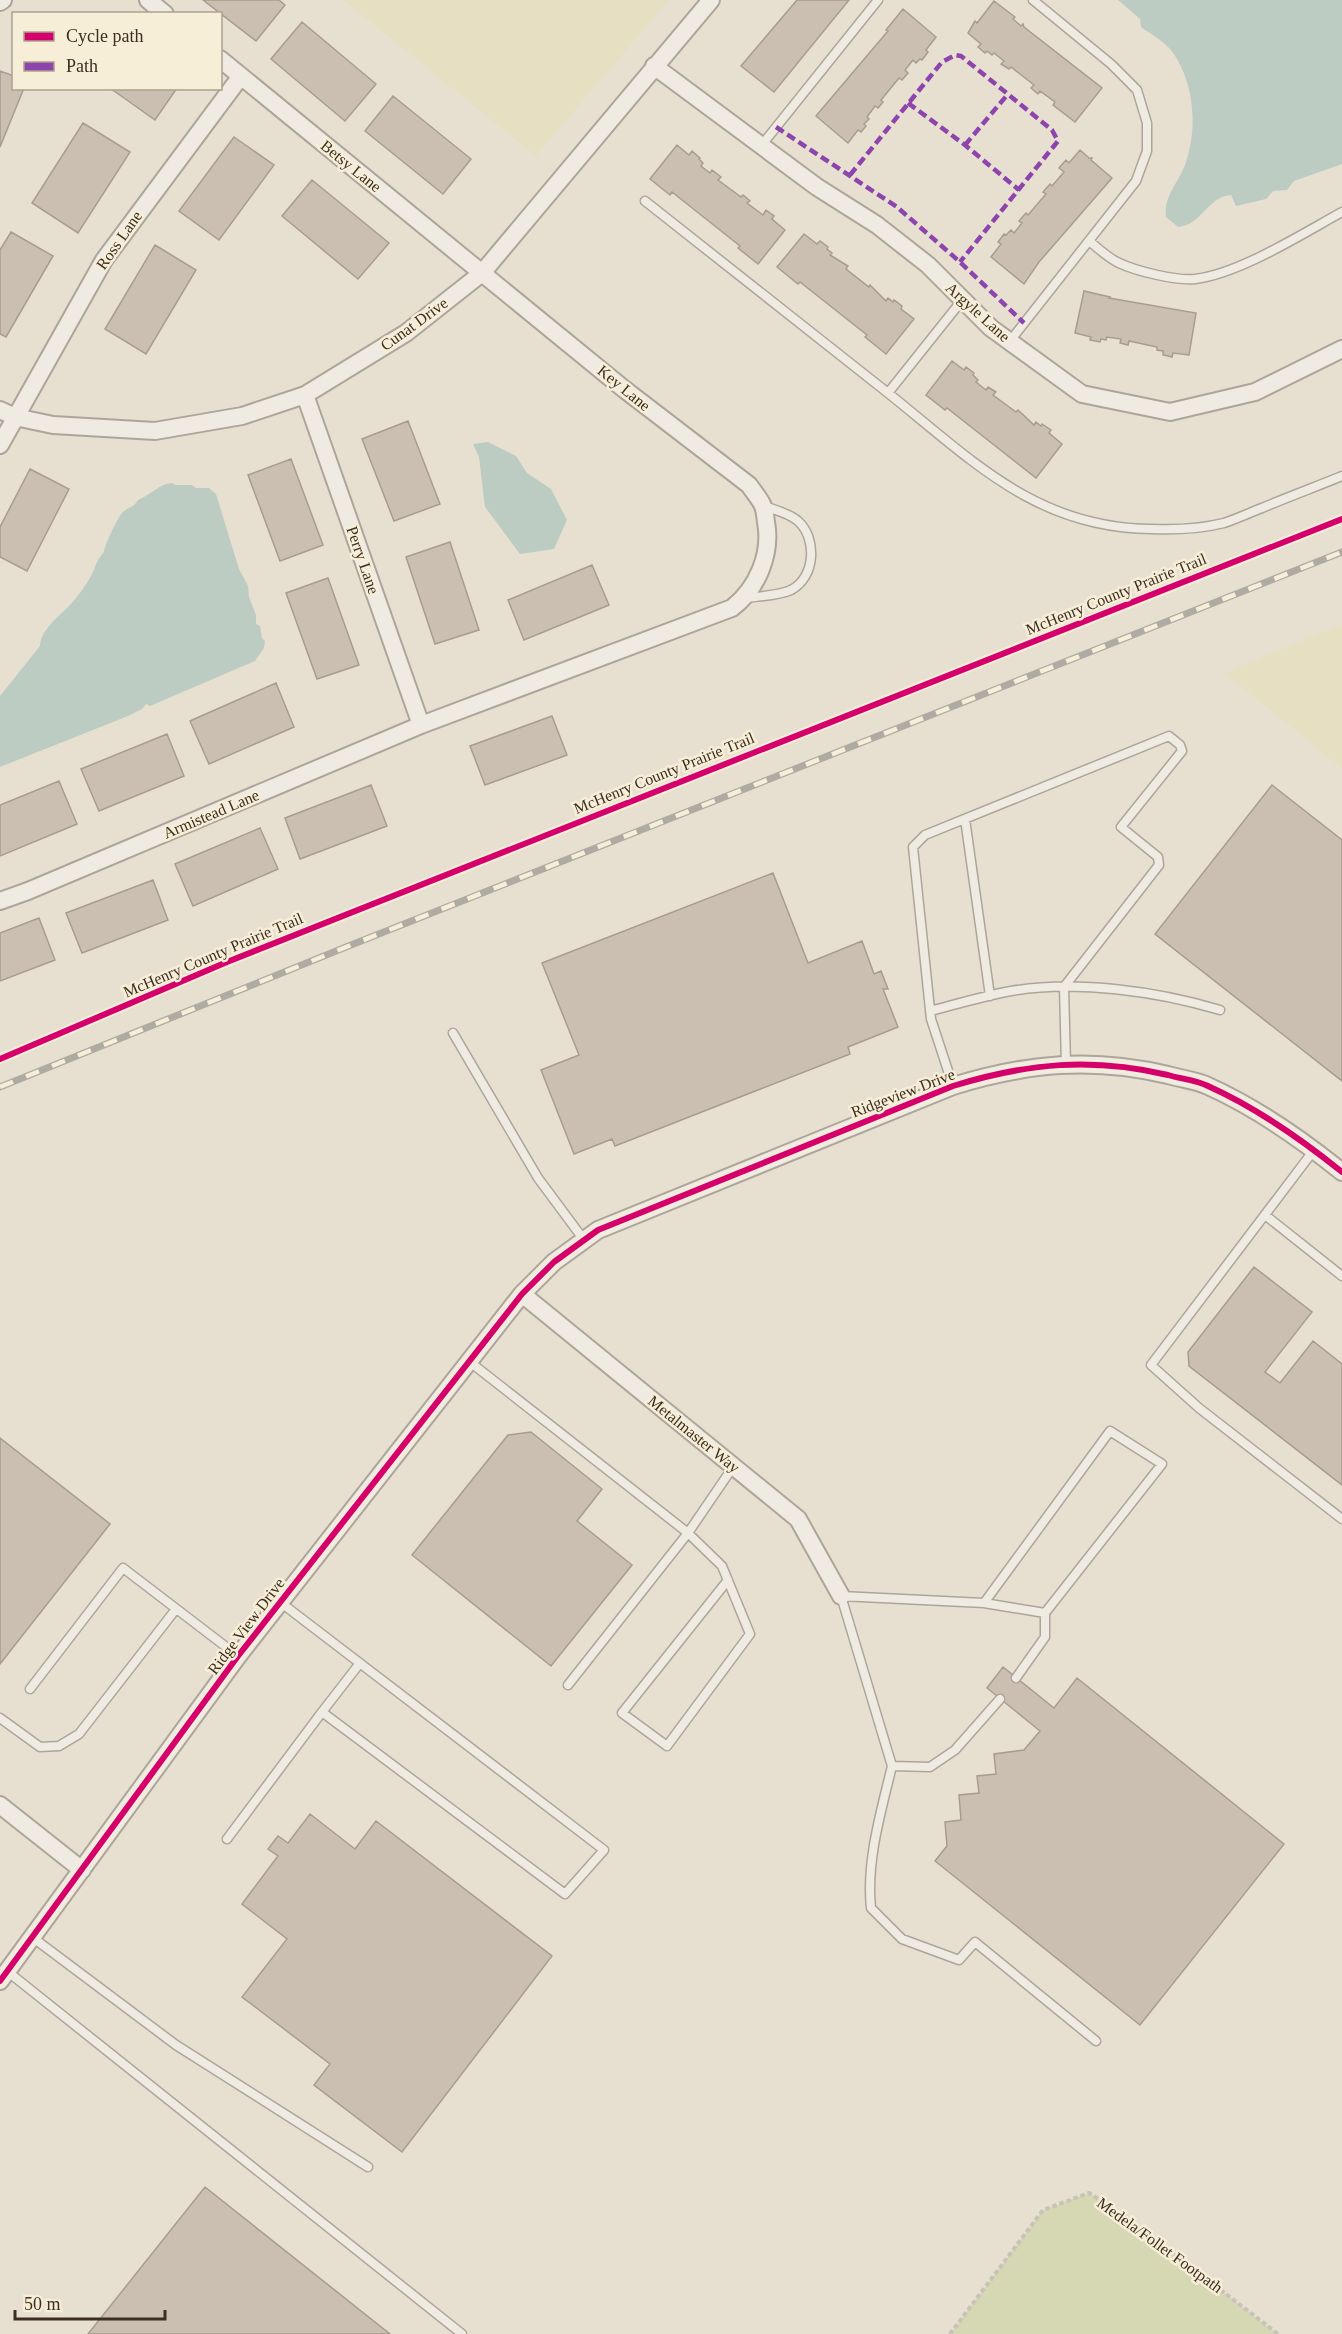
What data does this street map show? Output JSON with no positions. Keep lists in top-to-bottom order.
{
  "streets": {
    "street": [
      "Betsy Lane",
      "Ross Lane",
      "Argyle Lane",
      "Cunat Drive",
      "Key Lane",
      "Perry Lane",
      "Armistead Lane",
      "Ridgeview Drive",
      "Metalmaster Way",
      "Ridge View Drive"
    ],
    "path": ["Medela/Follet Footpath"],
    "cycle path": ["McHenry County Prairie Trail"]
  },
  "crossings": [
    ["Betsy Lane", "Ross Lane"],
    ["Betsy Lane", "Cunat Drive"],
    ["Betsy Lane", "Key Lane"],
    ["Ross Lane", "Cunat Drive"],
    ["Argyle Lane", "Cunat Drive"],
    ["Cunat Drive", "Key Lane"],
    ["Cunat Drive", "Perry Lane"],
    ["Key Lane", "Perry Lane"],
    ["Key Lane", "Armistead Lane"],
    ["Perry Lane", "Armistead Lane"],
    ["Ridgeview Drive", "Metalmaster Way"],
    ["Ridgeview Drive", "Ridge View Drive"],
    ["Metalmaster Way", "Ridge View Drive"]
  ],
  "legend": ["Cycle path", "Path"],
  "scale_bar": "50 m"
}
